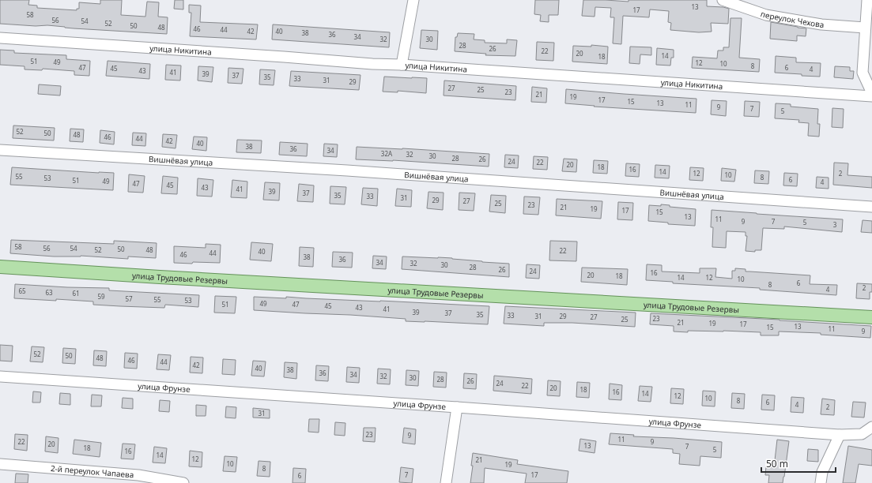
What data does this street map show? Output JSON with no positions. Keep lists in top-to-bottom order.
{
  "streets": {
    "main road": ["улица Трудовые Резервы"],
    "street": [
      "переулок Чехова",
      "улица Никитина",
      "Вишнёвая улица",
      "улица Фрунзе",
      "2-й переулок Чапаева"
    ]
  },
  "house_numbers": [
    "13",
    "17",
    "58",
    "56",
    "54",
    "52",
    "50",
    "48",
    "46",
    "44",
    "42",
    "40",
    "38",
    "36",
    "34",
    "32",
    "30",
    "28",
    "26",
    "22",
    "20",
    "14",
    "18",
    "51",
    "49",
    "12",
    "10",
    "8",
    "47",
    "6",
    "45",
    "4",
    "43",
    "41",
    "39",
    "37",
    "35",
    "33",
    "31",
    "29",
    "27",
    "25",
    "23",
    "21",
    "19",
    "17",
    "15",
    "13",
    "11",
    "9",
    "7",
    "5",
    "52",
    "50",
    "48",
    "46",
    "44",
    "42",
    "40",
    "38",
    "36",
    "34",
    "32А",
    "32",
    "30",
    "28",
    "26",
    "24",
    "22",
    "20",
    "18",
    "16",
    "14",
    "12",
    "2",
    "10",
    "55",
    "8",
    "53",
    "6",
    "51",
    "49",
    "4",
    "47",
    "45",
    "43",
    "41",
    "39",
    "37",
    "35",
    "33",
    "31",
    "29",
    "27",
    "25",
    "23",
    "21",
    "19",
    "17",
    "15",
    "13",
    "11",
    "9",
    "7",
    "5",
    "3",
    "58",
    "56",
    "54",
    "50",
    "52",
    "48",
    "22",
    "40",
    "44",
    "46",
    "38",
    "36",
    "34",
    "32",
    "30",
    "28",
    "26",
    "24",
    "16",
    "20",
    "18",
    "14",
    "12",
    "10",
    "6",
    "8",
    "2",
    "4",
    "65",
    "63",
    "61",
    "59",
    "57",
    "55",
    "53",
    "49",
    "51",
    "47",
    "45",
    "43",
    "41",
    "39",
    "37",
    "35",
    "33",
    "31",
    "29",
    "27",
    "23",
    "25",
    "21",
    "19",
    "17",
    "13",
    "15",
    "11",
    "9",
    "52",
    "50",
    "48",
    "46",
    "44",
    "42",
    "40",
    "38",
    "36",
    "34",
    "32",
    "30",
    "28",
    "26",
    "24",
    "22",
    "20",
    "18",
    "16",
    "14",
    "12",
    "10",
    "8",
    "6",
    "4",
    "2",
    "31",
    "23",
    "9",
    "11",
    "22",
    "9",
    "20",
    "13",
    "7",
    "18",
    "5",
    "16",
    "14",
    "12",
    "21",
    "10",
    "19",
    "8",
    "7",
    "17",
    "6"
  ],
  "scale_bar": "50 m"
}
